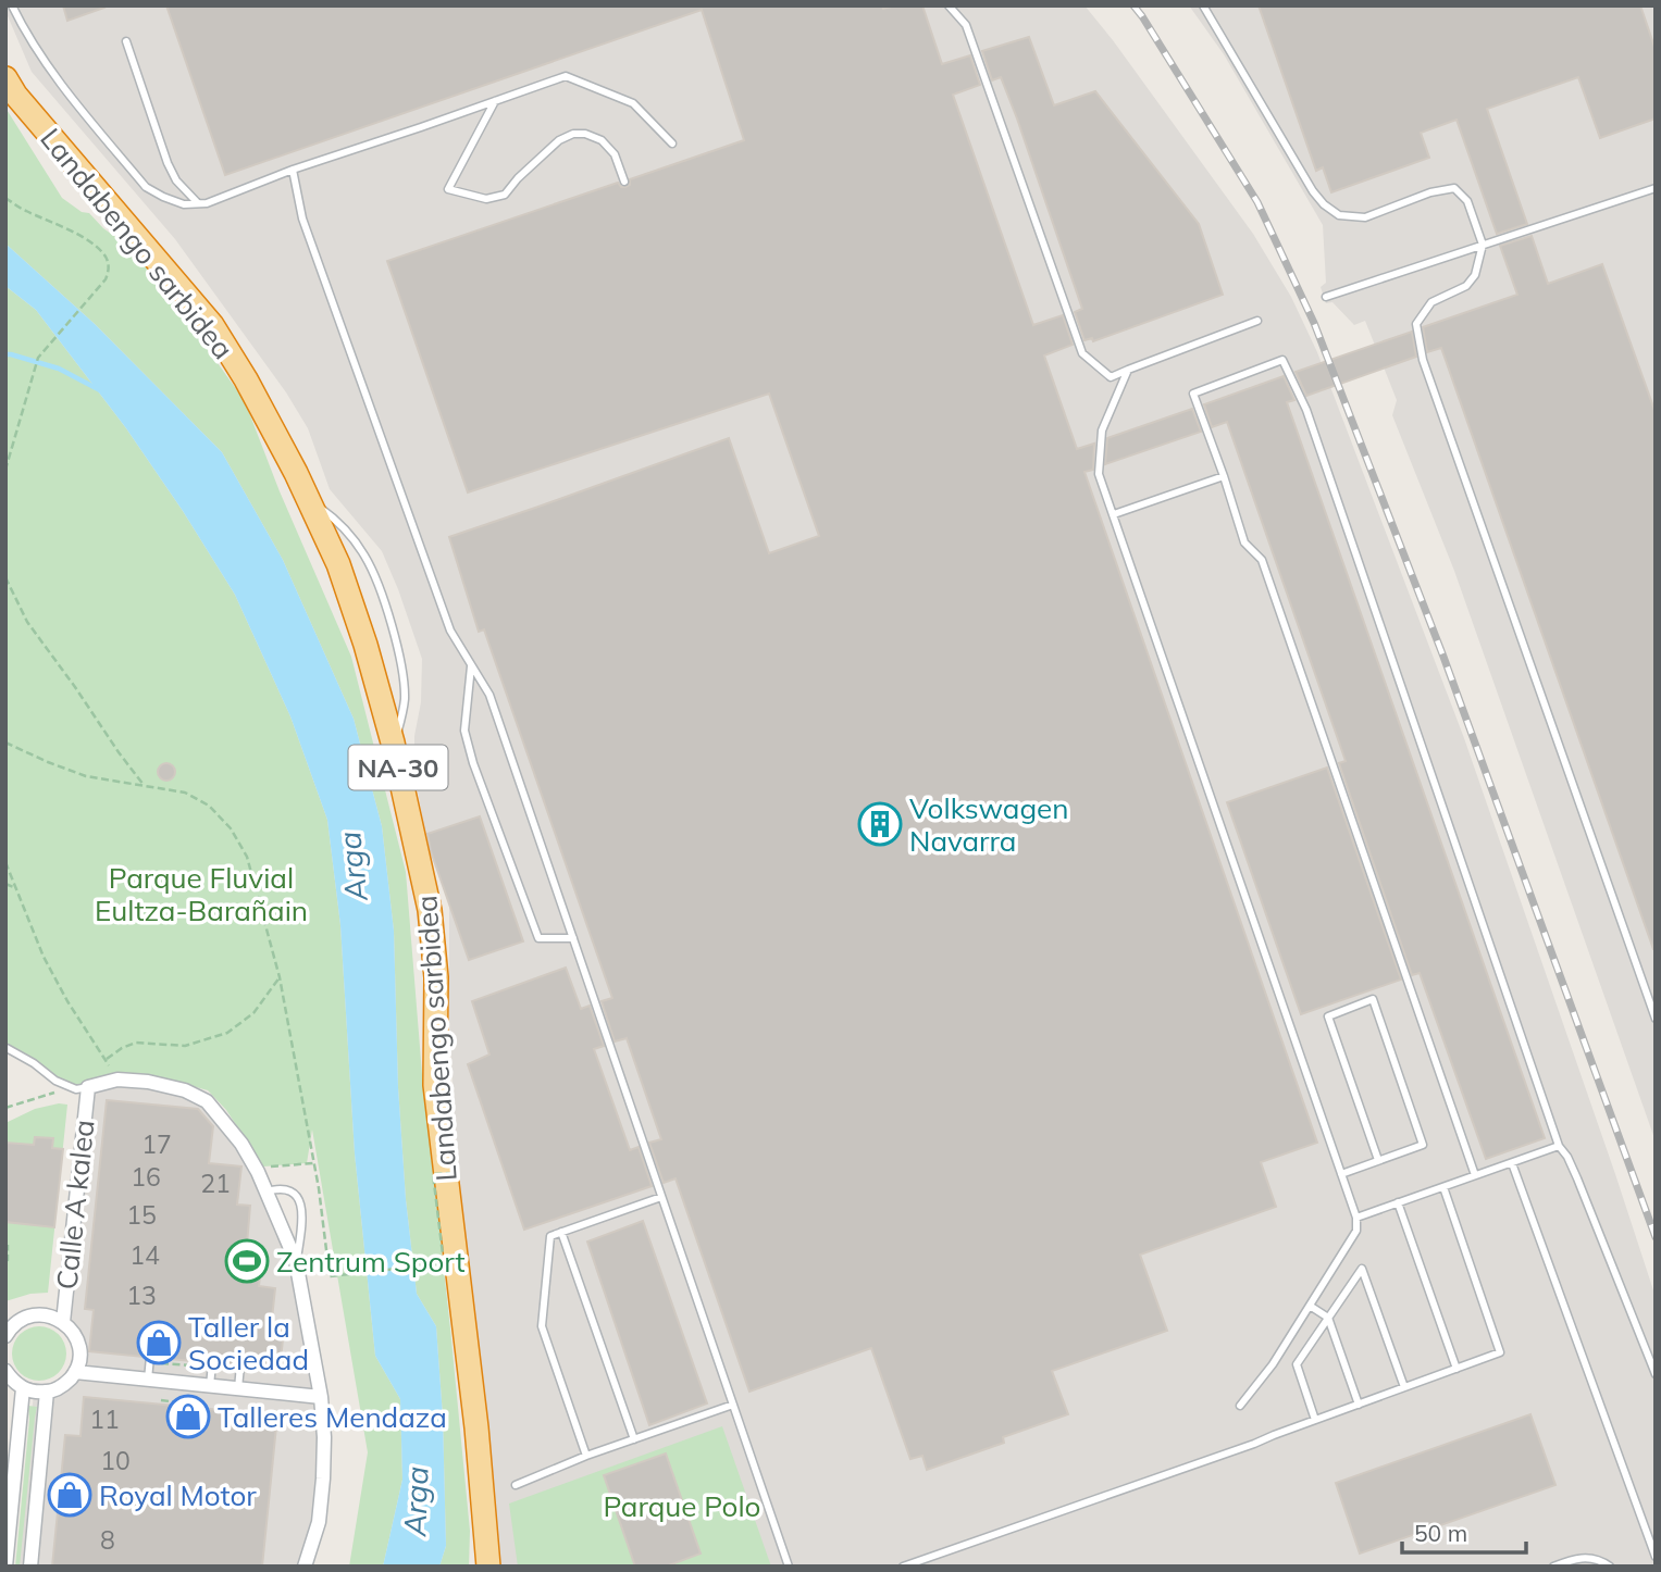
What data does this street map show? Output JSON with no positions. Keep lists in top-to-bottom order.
{
  "streets": {
    "highway": ["Landabengo sarbidea", "NA-30"],
    "street": ["Calle A kalea"]
  },
  "water": ["Arga"],
  "parks": ["Parque Fluvial Eultza-Barañain", "Parque Polo"],
  "places": {
    "building": ["Volkswagen Navarra"],
    "sports": ["Zentrum Sport"],
    "shop": ["Taller la Sociedad", "Talleres Mendaza", "Royal Motor"]
  },
  "house_numbers": [
    "17",
    "16",
    "21",
    "15",
    "14",
    "13",
    "11",
    "10",
    "8"
  ],
  "scale_bar": "50 m"
}
